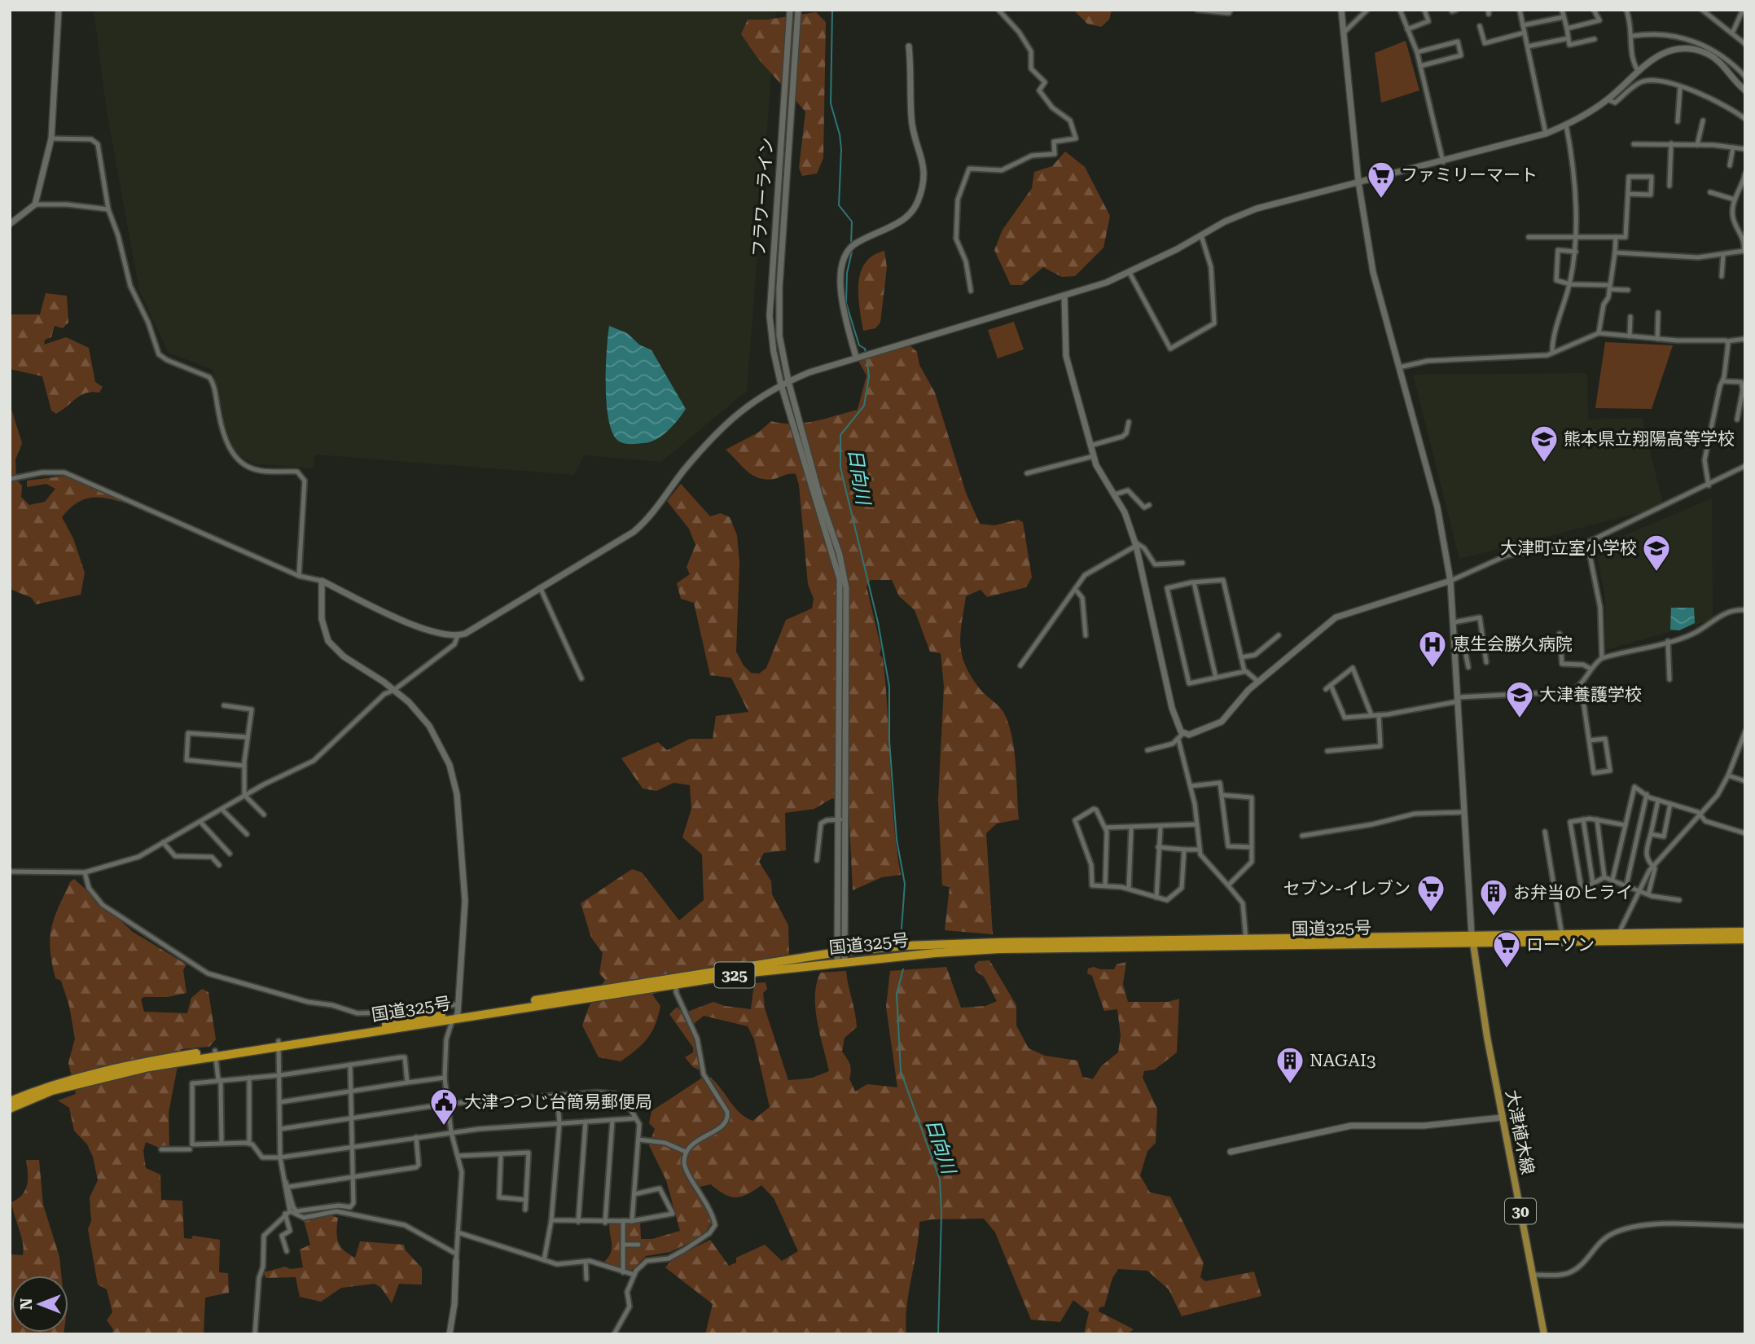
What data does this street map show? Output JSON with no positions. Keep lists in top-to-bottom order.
{
  "streets": {
    "highway": ["国道325号", "325"],
    "main road": ["大津植木線", "30"],
    "street": ["フラワーライン"]
  },
  "crossings": [
    ["国道325号", "大津植木線"]
  ],
  "water": ["日向川"],
  "places": {
    "supermarket": ["ファミリーマート", "セブン-イレブン", "ローソン"],
    "school or university": ["熊本県立翔陽高等学校", "大津町立室小学校", "大津養護学校"],
    "hospital": ["恵生会勝久病院"],
    "building": ["お弁当のヒライ", "NAGAI3"],
    "public building": ["大津つつじ台簡易郵便局"]
  },
  "north": "left"
}
